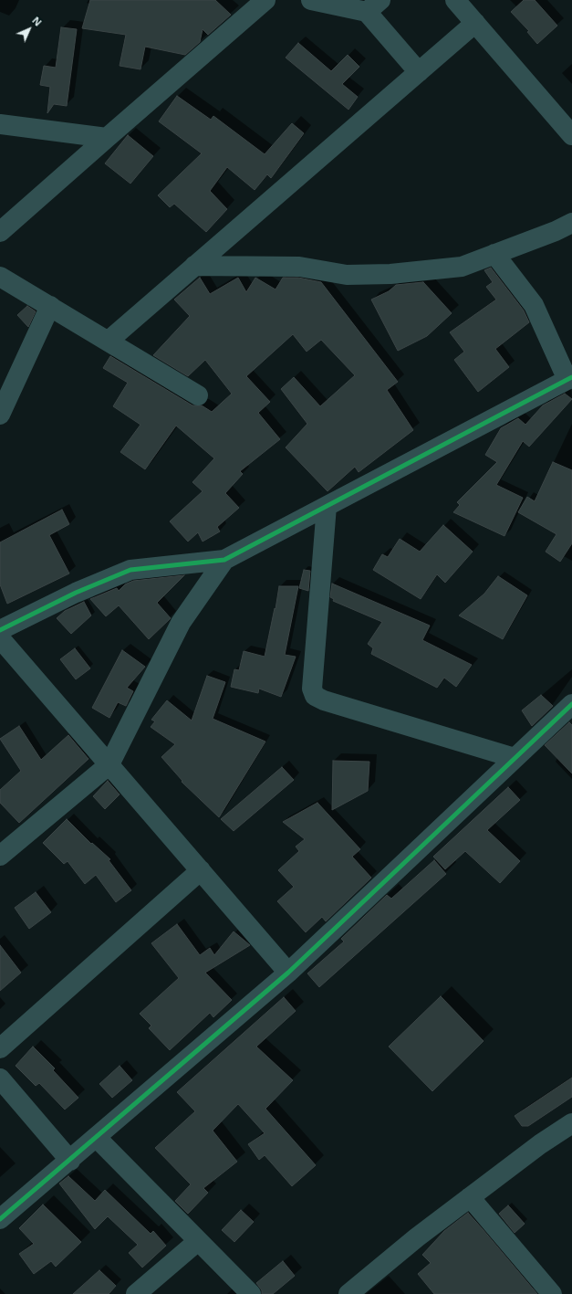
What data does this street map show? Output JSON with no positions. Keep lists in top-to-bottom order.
{
  "north": "top right"
}
